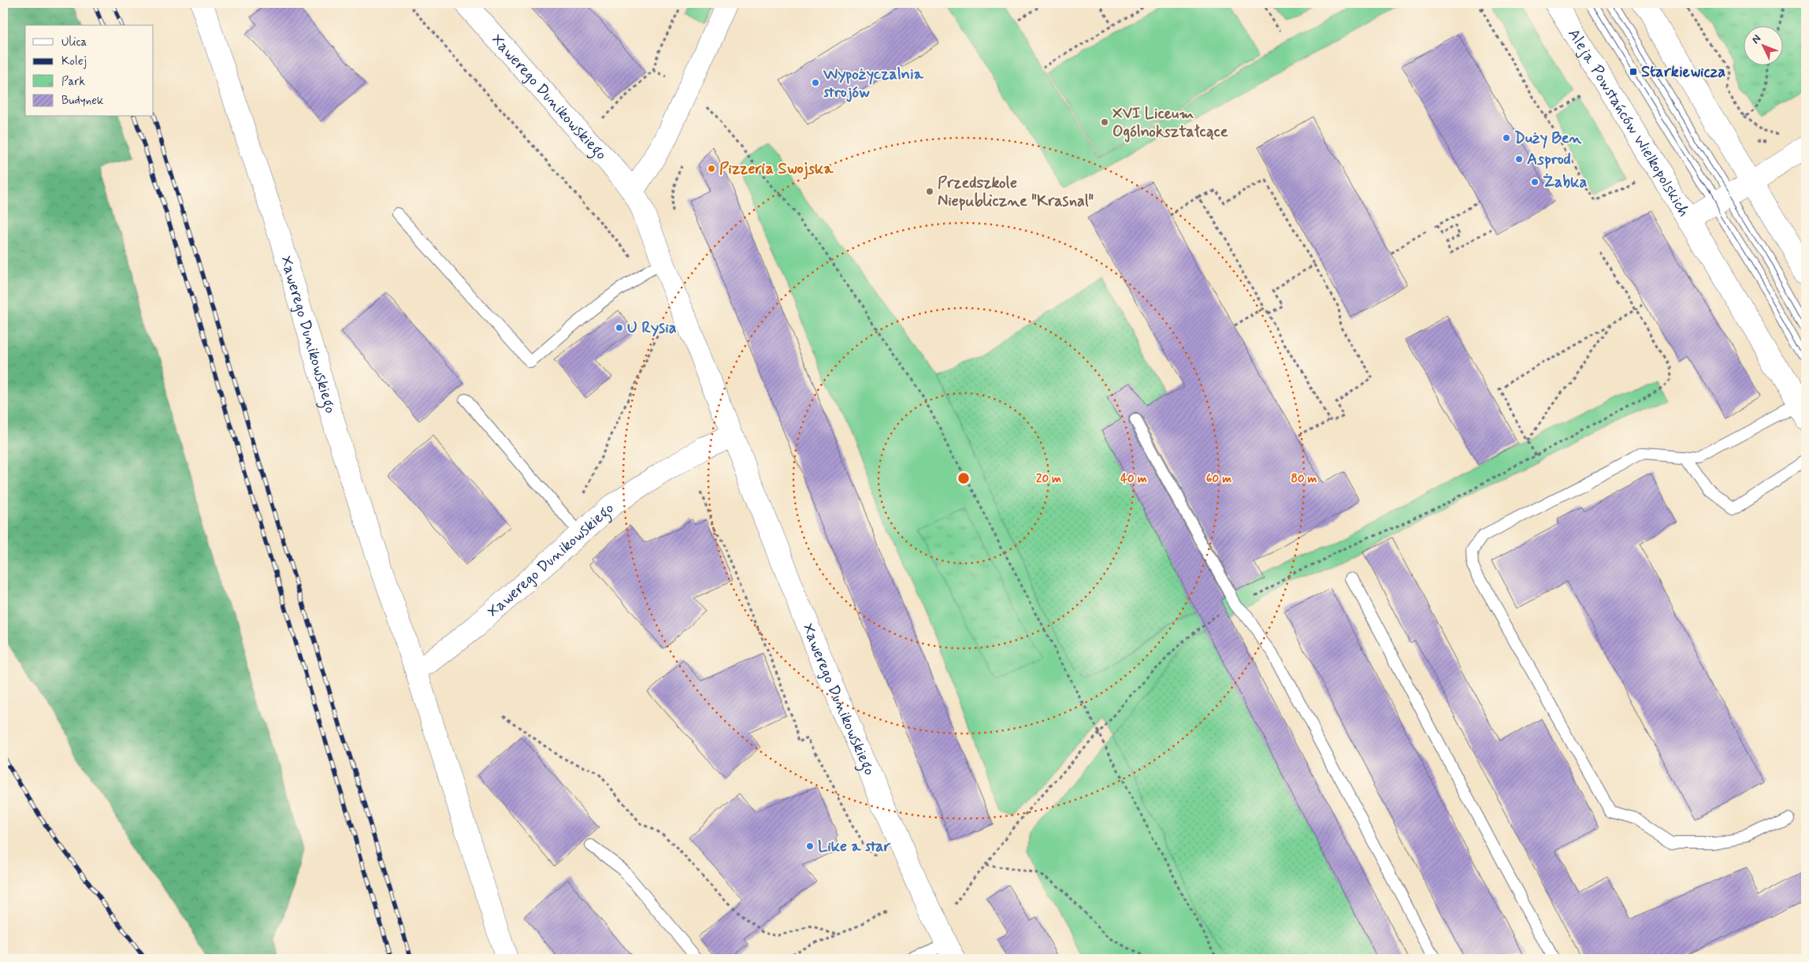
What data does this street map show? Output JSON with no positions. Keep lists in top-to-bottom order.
{
  "streets": {
    "street": ["Xawerego Dunikowskiego", "Aleja Powstańców Wielkopolskich"]
  },
  "places": {
    "transit": ["Starkiewicza"],
    "other": [
      "Wypożyczalnia strojów",
      "XVI Liceum Ogólnokształcące",
      "Duży Ben",
      "Asprod",
      "Pizzeria Swojska",
      "Żabka",
      "Przedszkole Niepubliczne \"Krasnal\"",
      "U Rysia",
      "Like a star"
    ]
  },
  "legend": [
    "Ulica",
    "Kolej",
    "Park",
    "Budynek"
  ],
  "north": "top left",
  "rings": [
    "20 m",
    "40 m",
    "60 m",
    "80 m"
  ]
}
